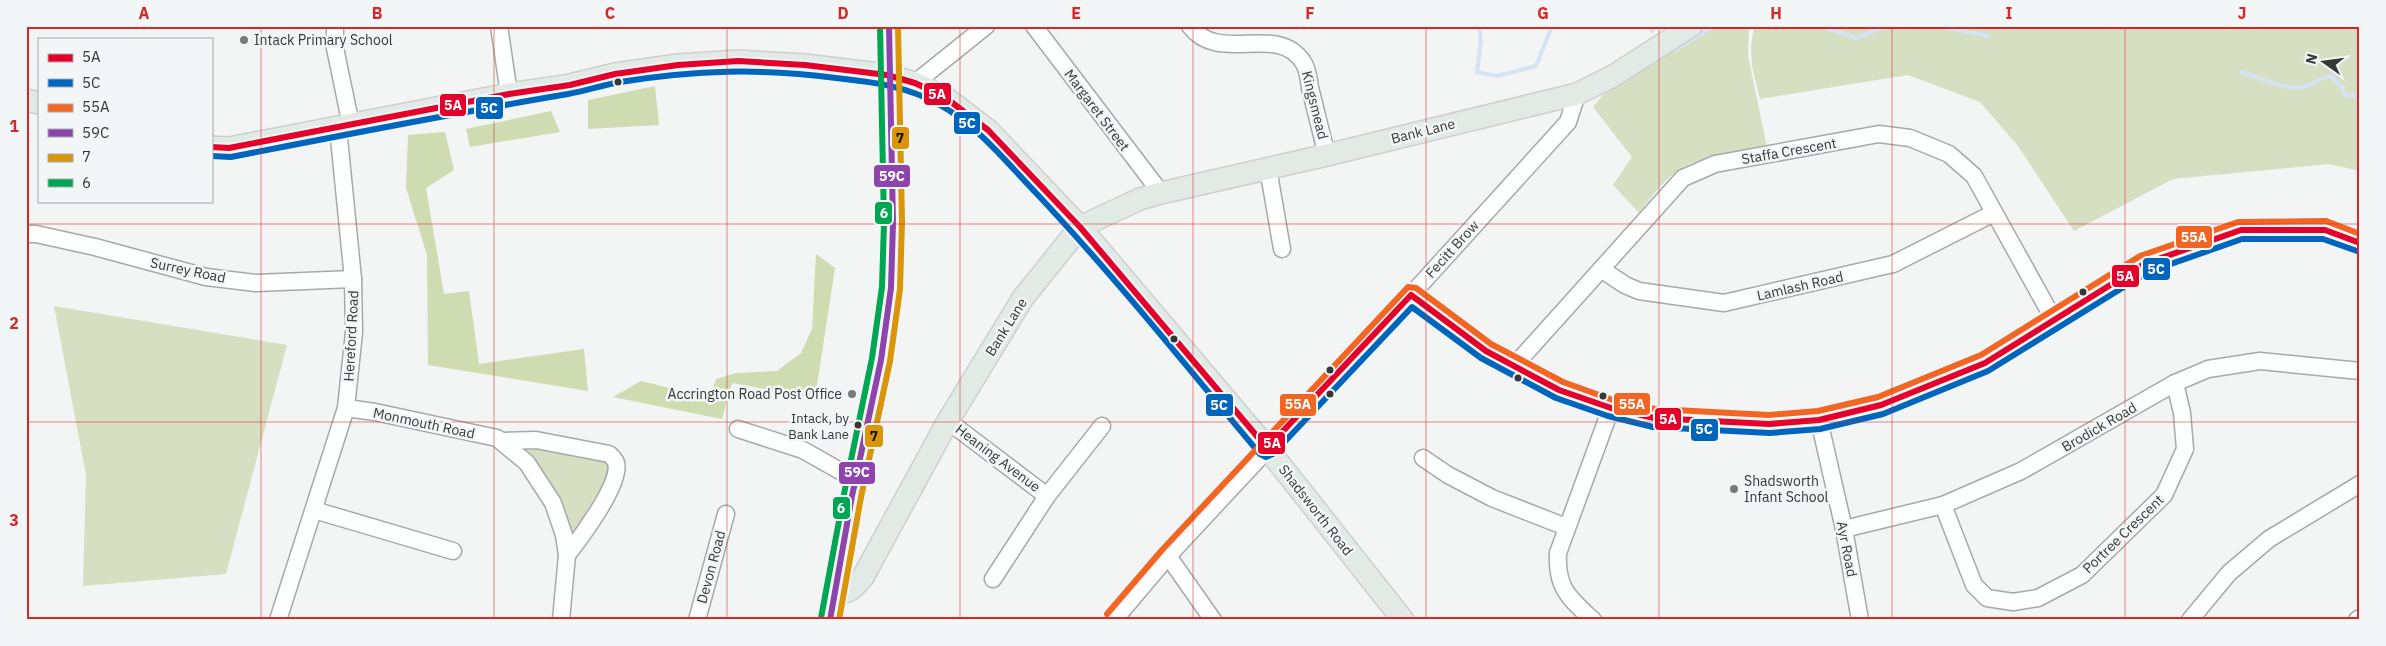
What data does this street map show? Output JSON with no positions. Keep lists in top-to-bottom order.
{
  "streets": {
    "main road": ["Bank Lane", "Shadsworth Road"],
    "street": [
      "Kingsmead",
      "Margaret Street",
      "Staffa Crescent",
      "Fecitt Brow",
      "Surrey Road",
      "Lamlash Road",
      "Hereford Road",
      "Monmouth Road",
      "Brodick Road",
      "Heaning Avenue",
      "Portree Crescent",
      "Ayr Road",
      "Devon Road"
    ]
  },
  "crossings": [
    ["Kingsmead", "Bank Lane"],
    ["Margaret Street", "Bank Lane"],
    ["Bank Lane", "Fecitt Brow"],
    ["Bank Lane", "Heaning Avenue"],
    ["Bank Lane", "Shadsworth Road"],
    ["Staffa Crescent", "Lamlash Road"],
    ["Fecitt Brow", "Shadsworth Road"],
    ["Surrey Road", "Hereford Road"],
    ["Hereford Road", "Monmouth Road"],
    ["Hereford Road", "Shadsworth Road"],
    ["Brodick Road", "Portree Crescent"],
    ["Brodick Road", "Ayr Road"]
  ],
  "places": [
    "Intack Primary School",
    "Accrington Road Post Office",
    "Intack, by Bank Lane",
    "Shadsworth Infant School"
  ],
  "lines": [
    "transit line 59C",
    "transit line 7",
    "transit line 6",
    "transit line 5A",
    "transit line 5C",
    "transit line 55A"
  ],
  "legend": [
    "5A",
    "5C",
    "55A",
    "59C",
    "7",
    "6"
  ],
  "north": "left",
  "grid": {
    "columns": [
      "A",
      "B",
      "C",
      "D",
      "E",
      "F",
      "G",
      "H",
      "I",
      "J"
    ],
    "rows": ["1", "2", "3"]
  }
}
